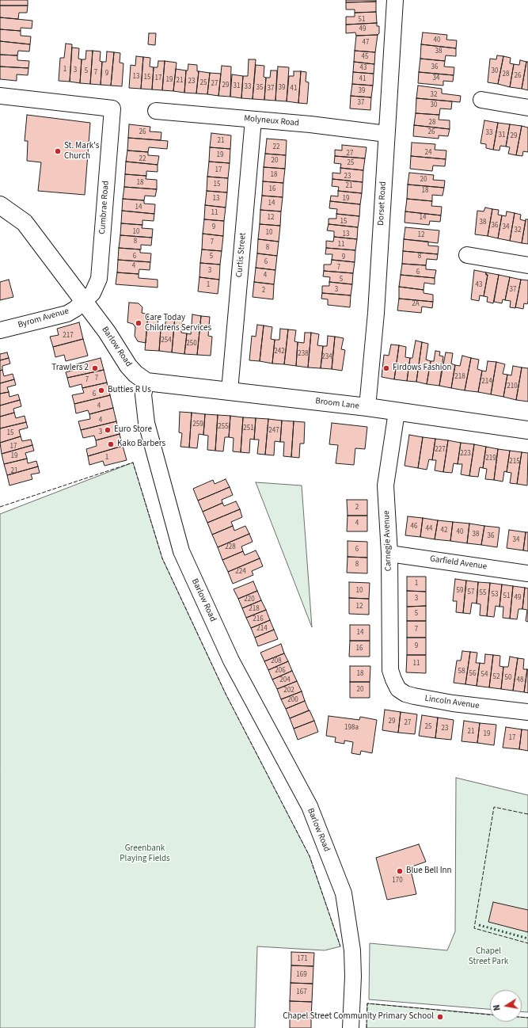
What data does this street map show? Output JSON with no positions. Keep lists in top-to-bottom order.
{
  "streets": {
    "main road": ["Barlow Road", "Broom Lane"],
    "street": [
      "Molyneux Road",
      "Dorset Road",
      "Cumbrae Road",
      "Curtis Street",
      "Byrom Avenue",
      "Carnegie Avenue",
      "Garfield Avenue",
      "Lincoln Avenue"
    ]
  },
  "crossings": [
    ["Molyneux Road", "Dorset Road"],
    ["Molyneux Road", "Curtis Street"],
    ["Dorset Road", "Broom Lane"],
    ["Cumbrae Road", "Byrom Avenue"],
    ["Cumbrae Road", "Barlow Road"],
    ["Curtis Street", "Broom Lane"],
    ["Byrom Avenue", "Barlow Road"],
    ["Barlow Road", "Broom Lane"],
    ["Broom Lane", "Carnegie Avenue"],
    ["Carnegie Avenue", "Garfield Avenue"],
    ["Carnegie Avenue", "Lincoln Avenue"]
  ],
  "parks": ["Greenbank Playing Fields", "Chapel Street Park"],
  "places": [
    "St. Mark's Church",
    "Care Today Childrens Services",
    "Trawlers 2",
    "Firdows Fashion",
    "Butties R Us",
    "Euro Store",
    "Kako Barbers",
    "Blue Bell Inn",
    "Chapel Street Community Primary School"
  ],
  "house_numbers": [
    "51",
    "49",
    "40",
    "47",
    "38",
    "45",
    "36",
    "43",
    "1",
    "3",
    "5",
    "30",
    "7",
    "9",
    "28",
    "26",
    "13",
    "15",
    "17",
    "34",
    "41",
    "19",
    "21",
    "23",
    "25",
    "27",
    "29",
    "31",
    "33",
    "35",
    "39",
    "37",
    "41",
    "39",
    "32",
    "37",
    "30",
    "28",
    "26",
    "26",
    "33",
    "31",
    "29",
    "21",
    "22",
    "24",
    "27",
    "19",
    "22",
    "20",
    "25",
    "17",
    "18",
    "23",
    "20",
    "18",
    "15",
    "21",
    "16",
    "18",
    "13",
    "19",
    "14",
    "14",
    "11",
    "12",
    "14",
    "15",
    "38",
    "36",
    "9",
    "34",
    "32",
    "10",
    "10",
    "13",
    "12",
    "8",
    "7",
    "11",
    "8",
    "6",
    "5",
    "8",
    "9",
    "6",
    "4",
    "7",
    "3",
    "6",
    "4",
    "5",
    "1",
    "43",
    "3",
    "37",
    "2",
    "2A",
    "217",
    "254",
    "250",
    "242",
    "238",
    "234",
    "218",
    "7",
    "7",
    "214",
    "210",
    "6",
    "4",
    "4",
    "259",
    "255",
    "251",
    "247",
    "3",
    "15",
    "17",
    "227",
    "223",
    "19",
    "1",
    "219",
    "215",
    "21",
    "2",
    "4",
    "46",
    "44",
    "42",
    "40",
    "38",
    "36",
    "34",
    "228",
    "6",
    "8",
    "224",
    "1",
    "10",
    "59",
    "57",
    "55",
    "53",
    "51",
    "49",
    "3",
    "220",
    "12",
    "218",
    "5",
    "216",
    "214",
    "7",
    "14",
    "9",
    "16",
    "208",
    "11",
    "206",
    "58",
    "18",
    "56",
    "54",
    "52",
    "50",
    "204",
    "48",
    "20",
    "202",
    "200",
    "29",
    "27",
    "25",
    "198a",
    "23",
    "21",
    "19",
    "17",
    "170",
    "171",
    "169",
    "167"
  ],
  "north": "left"
}
